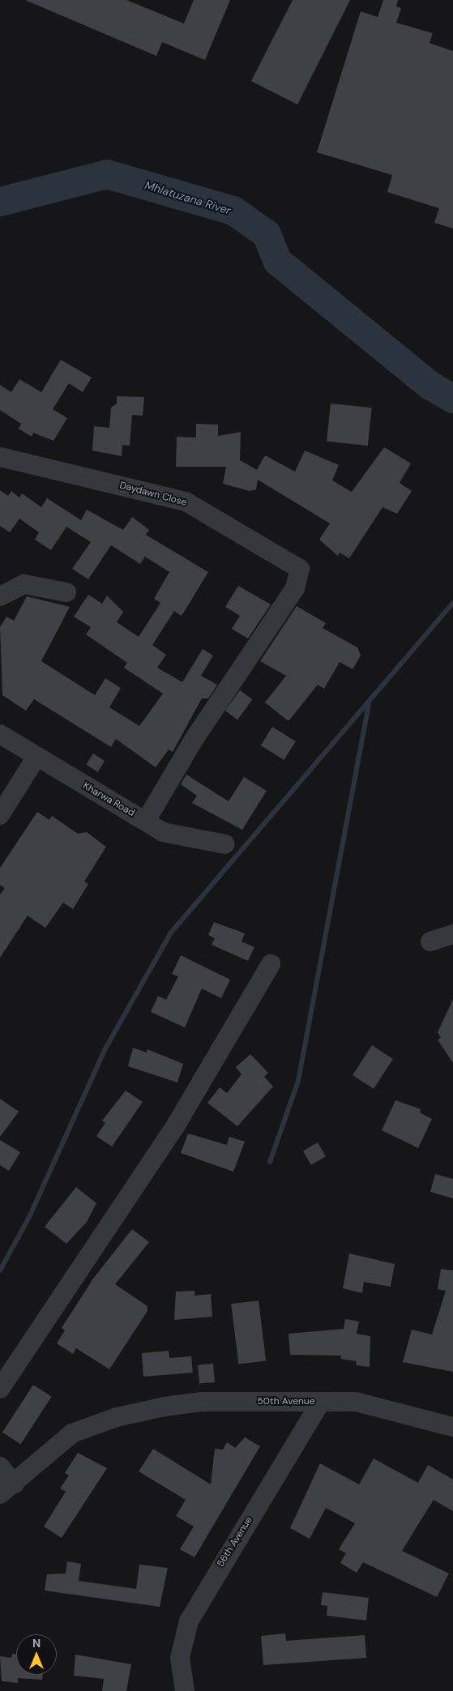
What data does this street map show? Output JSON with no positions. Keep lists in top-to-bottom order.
{
  "streets": {
    "street": [
      "Daydawn Close",
      "Kharwa Road",
      "50th Avenue",
      "56th Avenue"
    ]
  },
  "crossings": [
    ["Daydawn Close", "Kharwa Road"],
    ["50th Avenue", "56th Avenue"]
  ],
  "water": ["Mhlatuzana River"],
  "north": "top"
}
